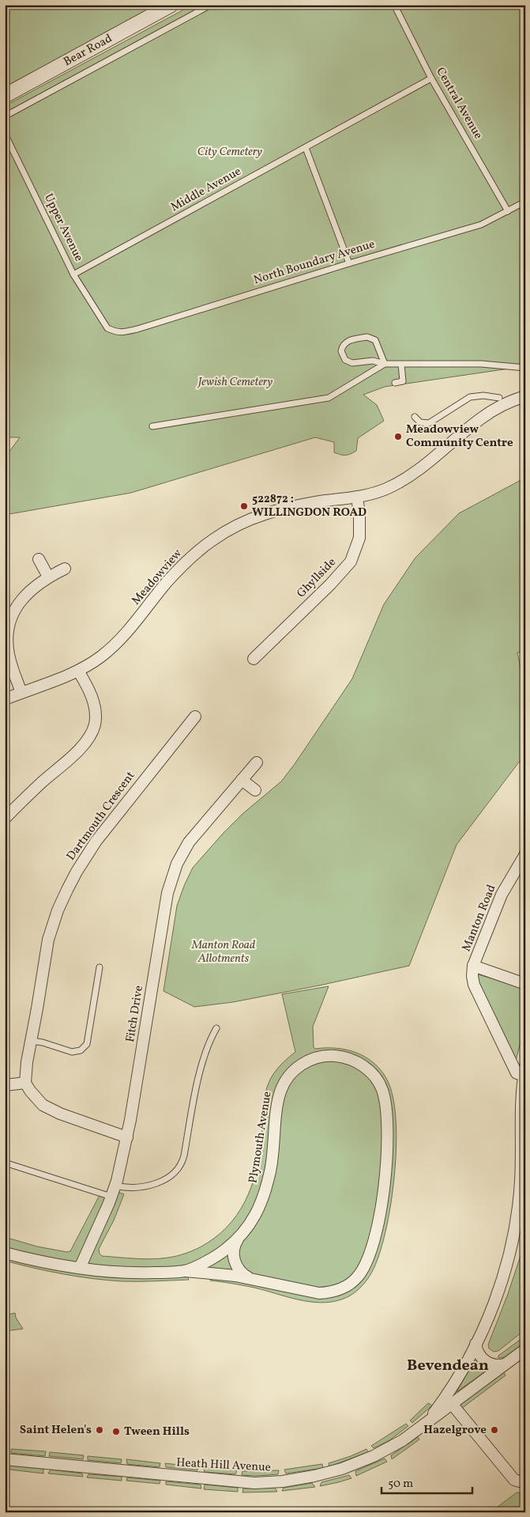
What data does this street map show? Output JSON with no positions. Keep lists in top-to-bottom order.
{
  "streets": {
    "street": [
      "Bear Road",
      "Meadowview",
      "Ghyllside",
      "Dartmouth Crescent",
      "Manton Road",
      "Fitch Drive",
      "Plymouth Avenue",
      "Heath Hill Avenue"
    ],
    "lane": [
      "Central Avenue",
      "Middle Avenue",
      "Upper Avenue",
      "North Boundary Avenue"
    ]
  },
  "crossings": [
    ["Central Avenue", "Middle Avenue"],
    ["Central Avenue", "North Boundary Avenue"],
    ["Middle Avenue", "Upper Avenue"],
    ["Upper Avenue", "North Boundary Avenue"],
    ["Meadowview", "Ghyllside"],
    ["Fitch Drive", "Plymouth Avenue"]
  ],
  "districts": ["Bevendean"],
  "parks": ["City Cemetery", "Jewish Cemetery", "Manton Road Allotments"],
  "places": [
    "Meadowview Community Centre",
    "522872 : WILLINGDON ROAD",
    "Saint Helen's",
    "Hazelgrove",
    "Tween Hills"
  ],
  "scale_bar": "50 m"
}
